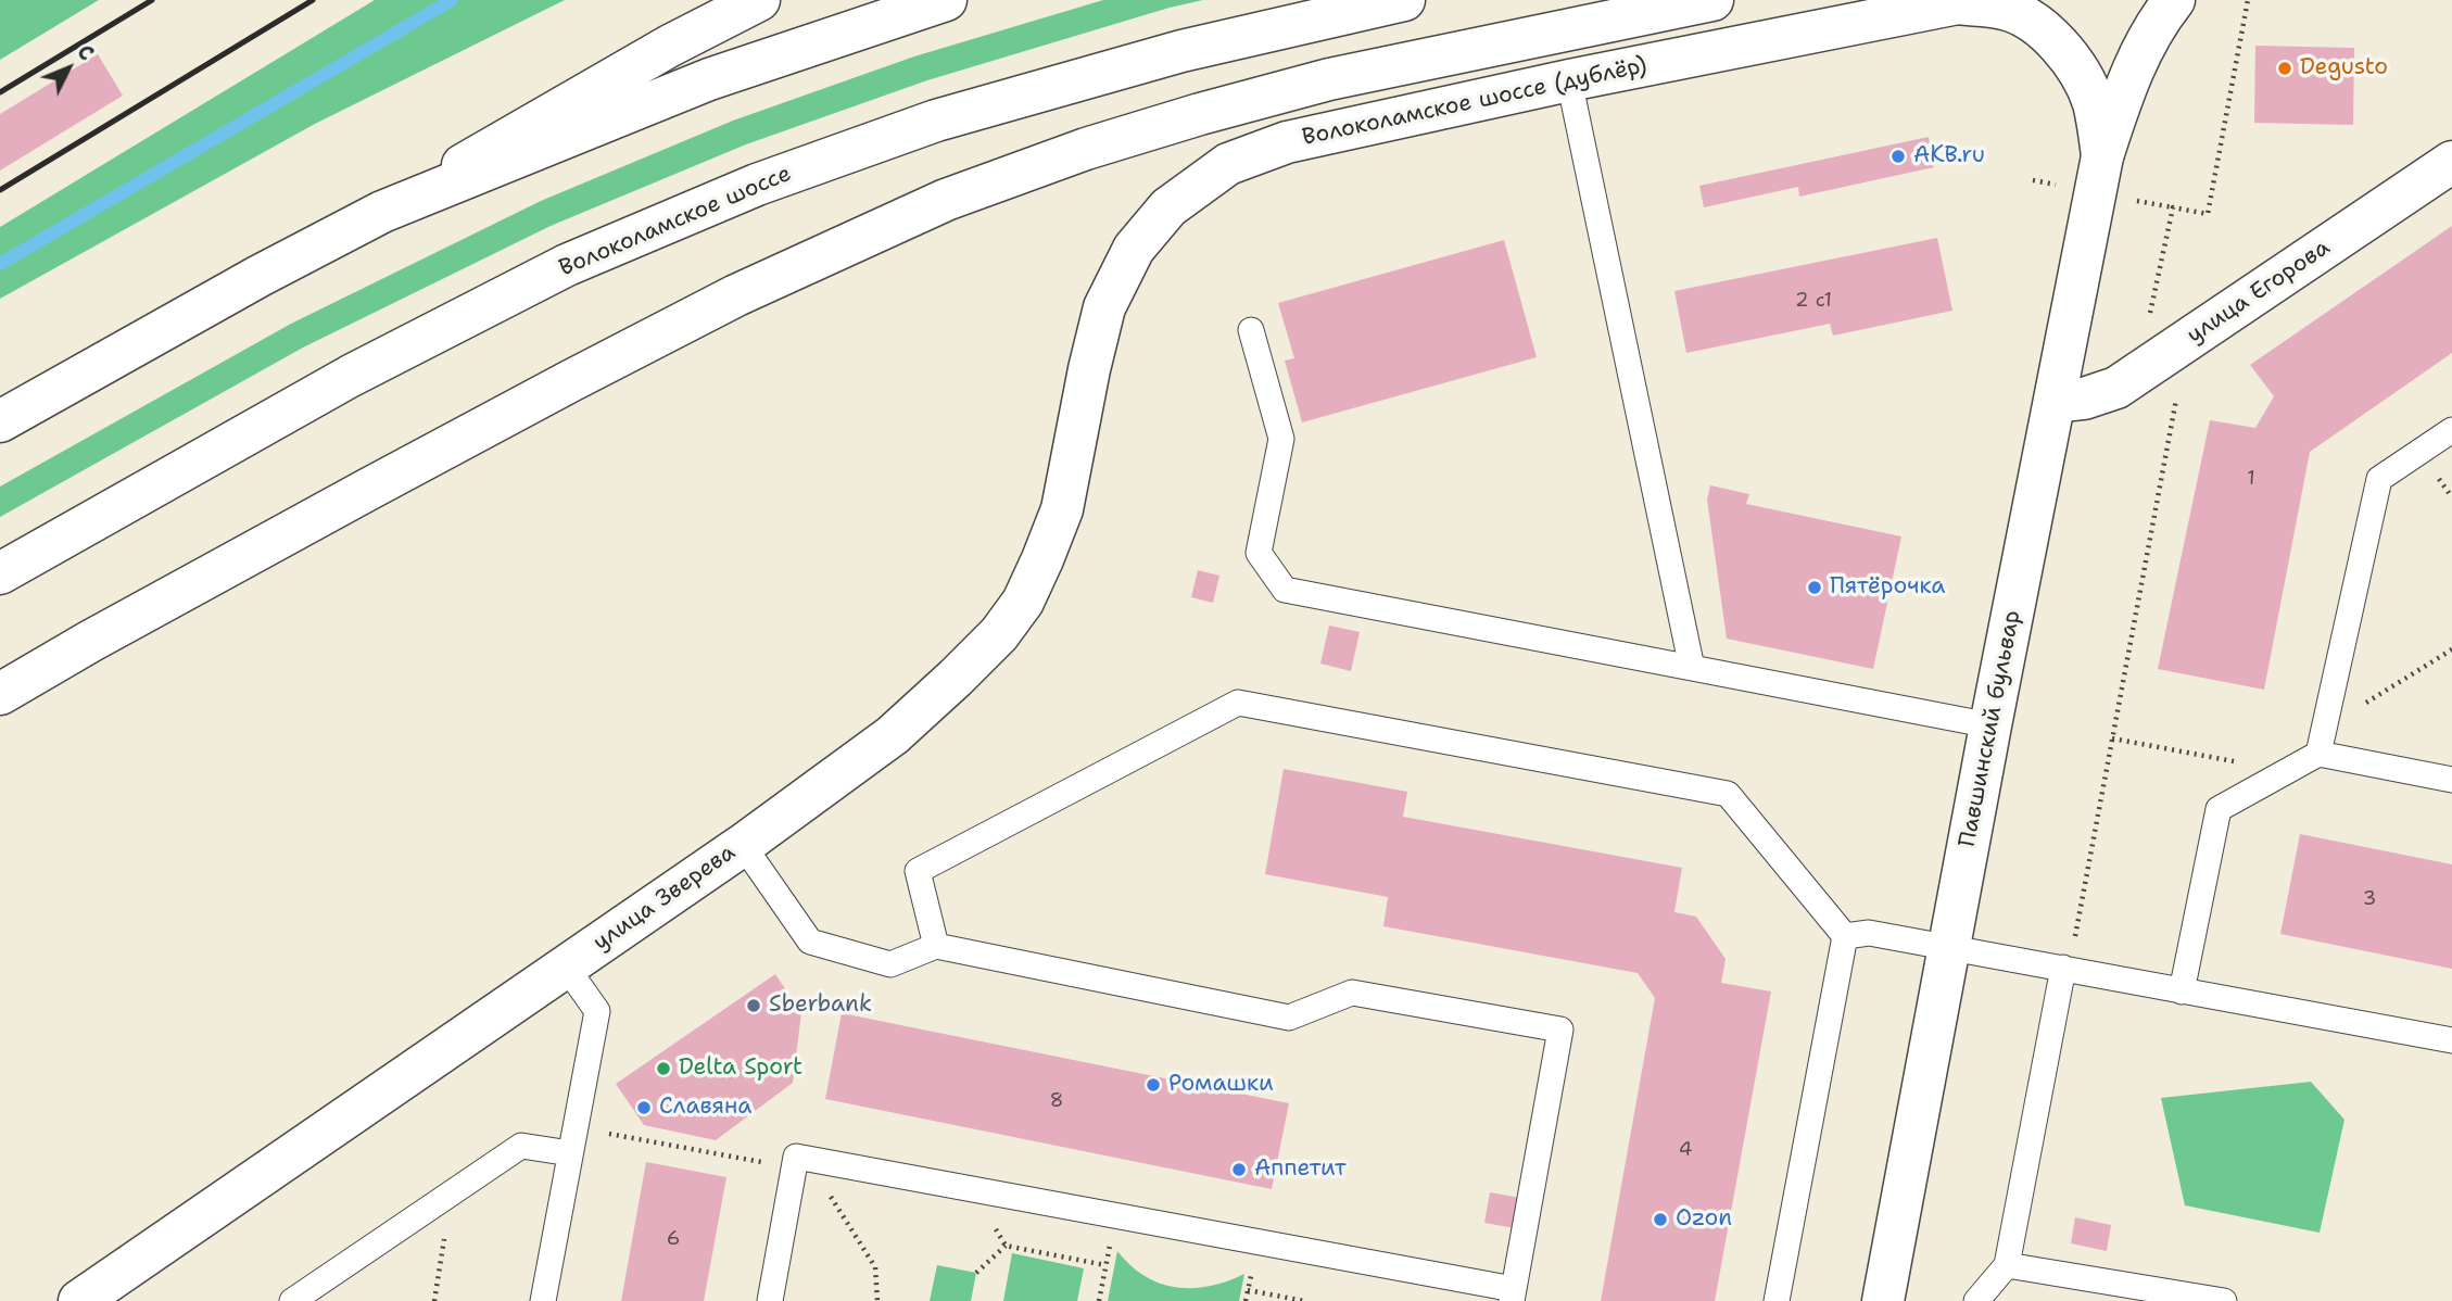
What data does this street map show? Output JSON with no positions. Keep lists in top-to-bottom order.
{
  "streets": {
    "main road": [
      "Волоколамское шоссе (дублёр)",
      "Волоколамское шоссе",
      "улица Егорова",
      "Павшинский бульвар",
      "улица Зверева"
    ]
  },
  "crossings": [
    ["Волоколамское шоссе (дублёр)", "Павшинский бульвар"],
    ["Волоколамское шоссе (дублёр)", "улица Зверева"],
    ["улица Егорова", "Павшинский бульвар"]
  ],
  "places": [
    "Degusto",
    "AKB.ru",
    "Пятёрочка",
    "Sberbank",
    "Delta Sport",
    "Ромашки",
    "Славяна",
    "Аппетит",
    "Ozon"
  ],
  "house_numbers": [
    "2 с1",
    "1",
    "3",
    "8",
    "4",
    "6"
  ],
  "north": "top right"
}
